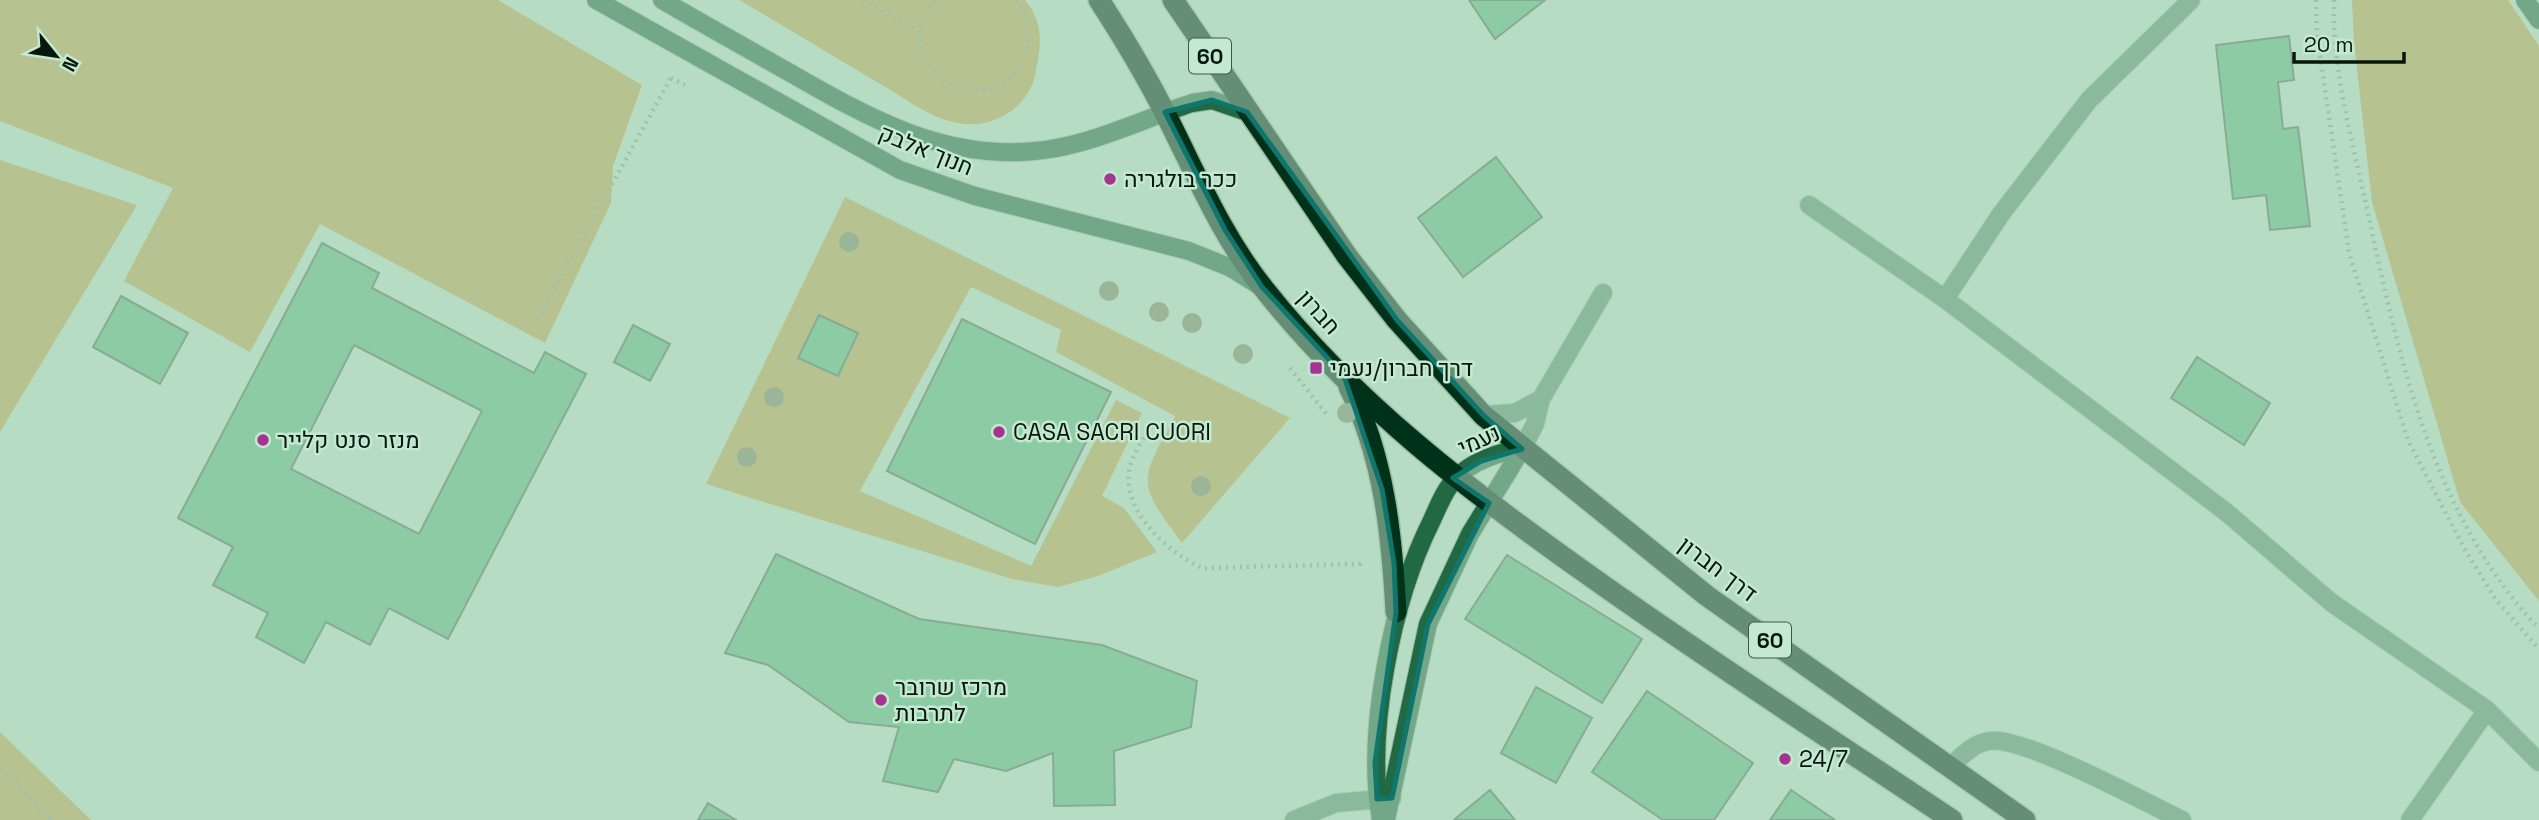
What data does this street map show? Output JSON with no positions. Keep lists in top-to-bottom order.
{
  "streets": {
    "highway": ["60", "חברון", "דרך חברון"],
    "street": ["חנוך אלבק", "נעמי"]
  },
  "crossings": [
    ["60", "חנוך אלבק"],
    ["60", "חברון"],
    ["60", "נעמי"],
    ["60", "דרך חברון"],
    ["חנוך אלבק", "חברון"],
    ["חברון", "נעמי"],
    ["נעמי", "דרך חברון"]
  ],
  "places": {
    "other": [
      "ככר בולגריה",
      "CASA SACRI CUORI",
      "מנזר סנט קלייר",
      "מרכז שרובר לתרבות",
      "24/7"
    ],
    "transit": ["דרך חברון/נעמי"]
  },
  "scale_bar": "20 m",
  "north": "bottom right"
}
